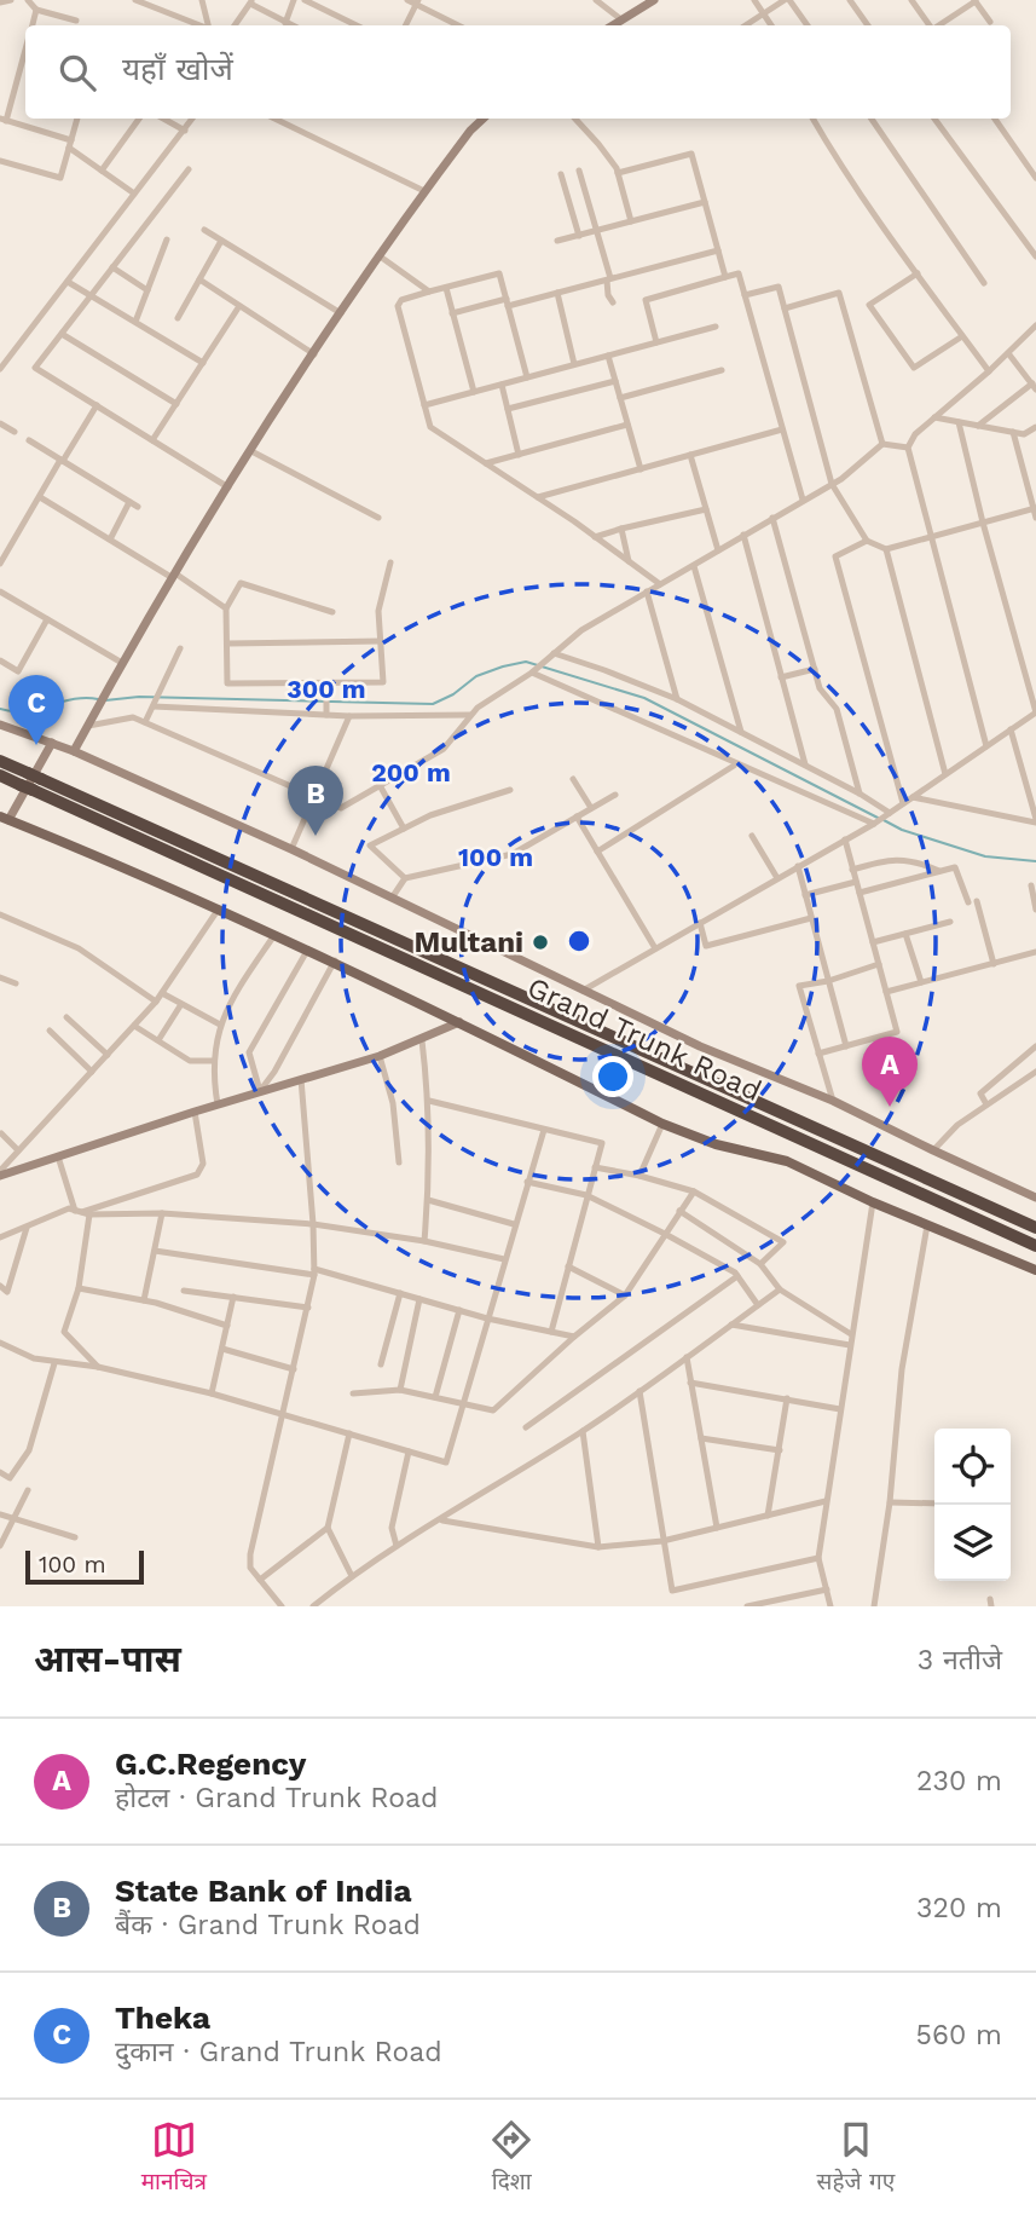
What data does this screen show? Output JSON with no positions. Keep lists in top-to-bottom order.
{
  "streets": {
    "highway": ["Grand Trunk Road"]
  },
  "places": ["Multani"],
  "scale_bar": "100 m",
  "page": {
    "search": "यहाँ खोजें",
    "pins": ["C", "B", "A"],
    "scale": "100 m",
    "heading": ["आस-पास", "3 नतीजे"],
    "list": [
      {
        "mark": "A",
        "name": "G.C.Regency",
        "note": "होटल · Grand Trunk Road",
        "value": "230 m"
      },
      {
        "mark": "B",
        "name": "State Bank of India",
        "note": "बैंक · Grand Trunk Road",
        "value": "320 m"
      },
      {
        "mark": "C",
        "name": "Theka",
        "note": "दुकान · Grand Trunk Road",
        "value": "560 m"
      }
    ],
    "nav": ["मानचित्र", "दिशा", "सहेजे गए"]
  },
  "rings": ["300 m", "200 m", "100 m"]
}
